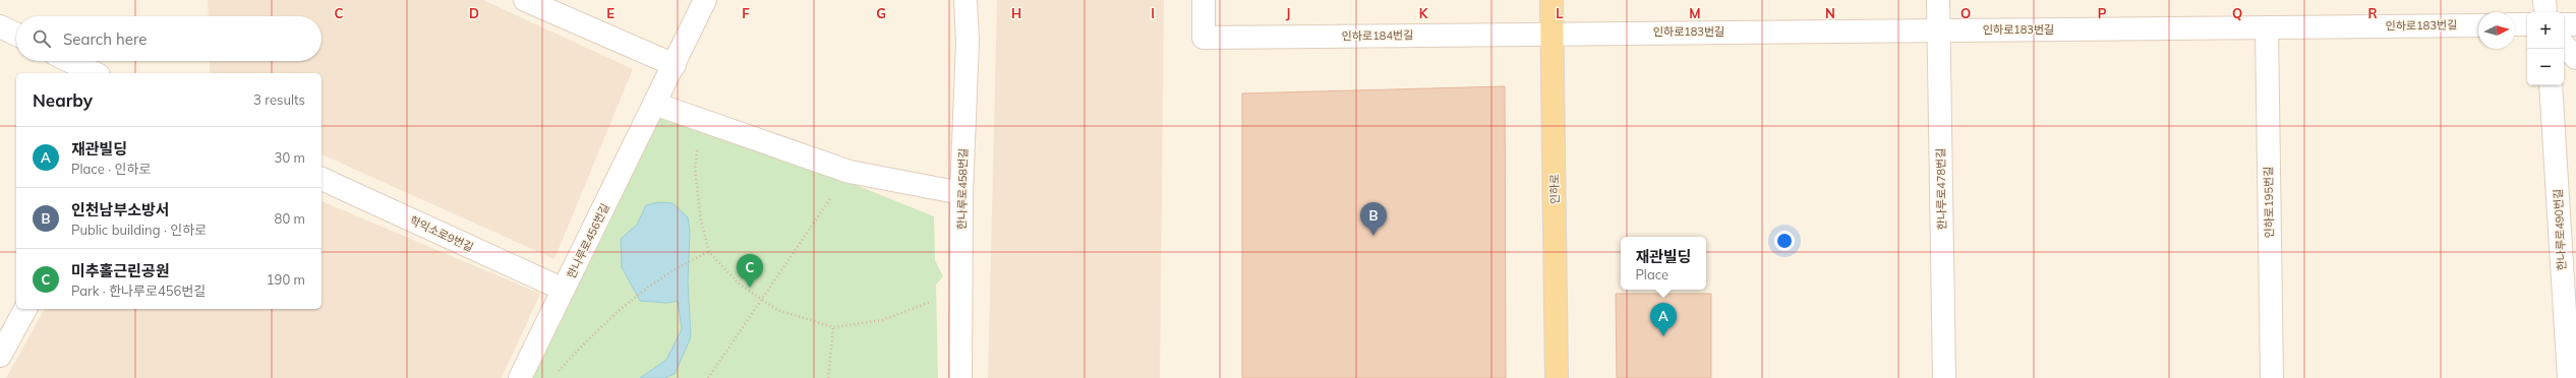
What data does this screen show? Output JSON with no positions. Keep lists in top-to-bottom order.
{
  "streets": {
    "main road": ["인하로"],
    "street": [
      "인하로183번길",
      "인하로184번길",
      "한나루로458번길",
      "한나루로478번길",
      "인하로195번길",
      "한나루로490번길",
      "학익소로9번길",
      "한나루로456번길"
    ]
  },
  "crossings": [
    ["인하로183번길", "인하로184번길"],
    ["인하로183번길", "인하로"],
    ["인하로183번길", "한나루로478번길"],
    ["인하로183번길", "인하로195번길"],
    ["인하로184번길", "인하로"],
    ["학익소로9번길", "한나루로456번길"]
  ],
  "north": "right",
  "page": {
    "map_buttons": ["+", "−"],
    "search": "Search here",
    "heading": ["Nearby", "3 results"],
    "list": [
      {
        "mark": "A",
        "name": "재관빌딩",
        "note": "Place · 인하로",
        "value": "30 m"
      },
      {
        "mark": "B",
        "name": "인천남부소방서",
        "note": "Public building · 인하로",
        "value": "80 m"
      },
      {
        "mark": "C",
        "name": "미추홀근린공원",
        "note": "Park · 한나루로456번길",
        "value": "190 m"
      }
    ],
    "pins": ["B", "C", "A"],
    "popup": ["재관빌딩", "Place"]
  },
  "grid": {
    "columns": [
      "C",
      "D",
      "E",
      "F",
      "G",
      "H",
      "I",
      "J",
      "K",
      "L",
      "M",
      "N",
      "O",
      "P",
      "Q",
      "R"
    ]
  }
}
